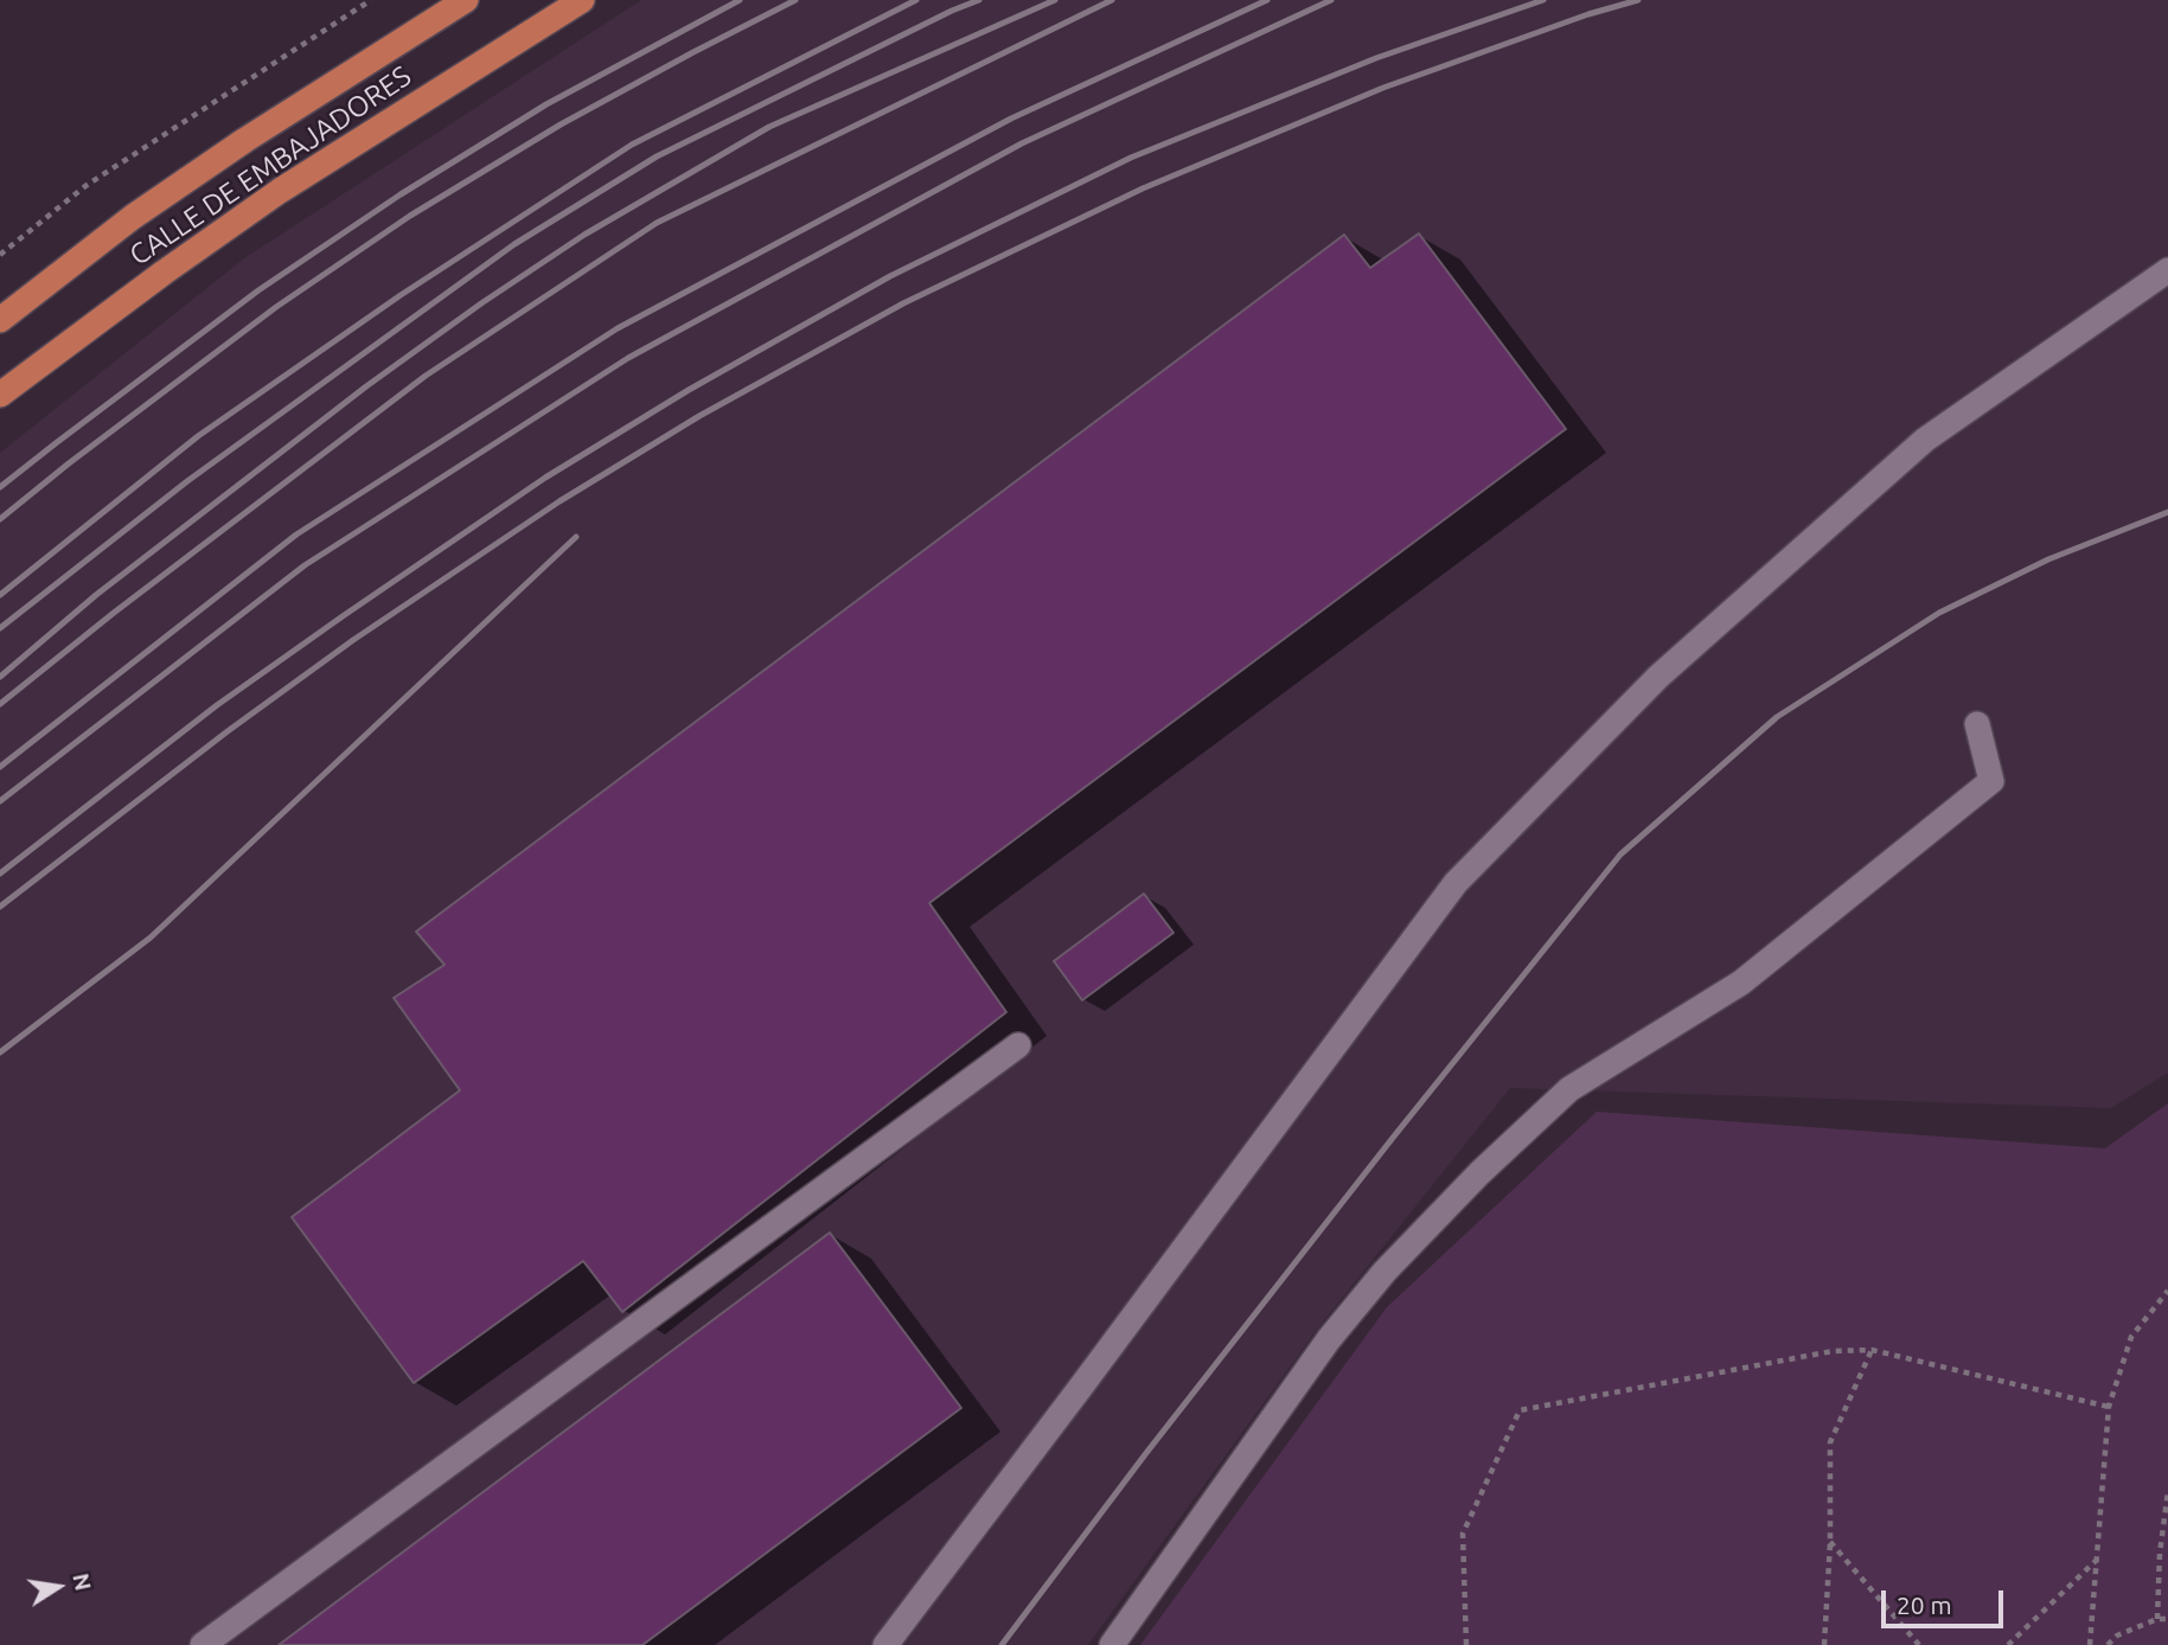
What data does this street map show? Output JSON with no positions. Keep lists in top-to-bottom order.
{
  "streets": {
    "main road": ["CALLE DE EMBAJADORES"]
  },
  "scale_bar": "20 m",
  "north": "right"
}
